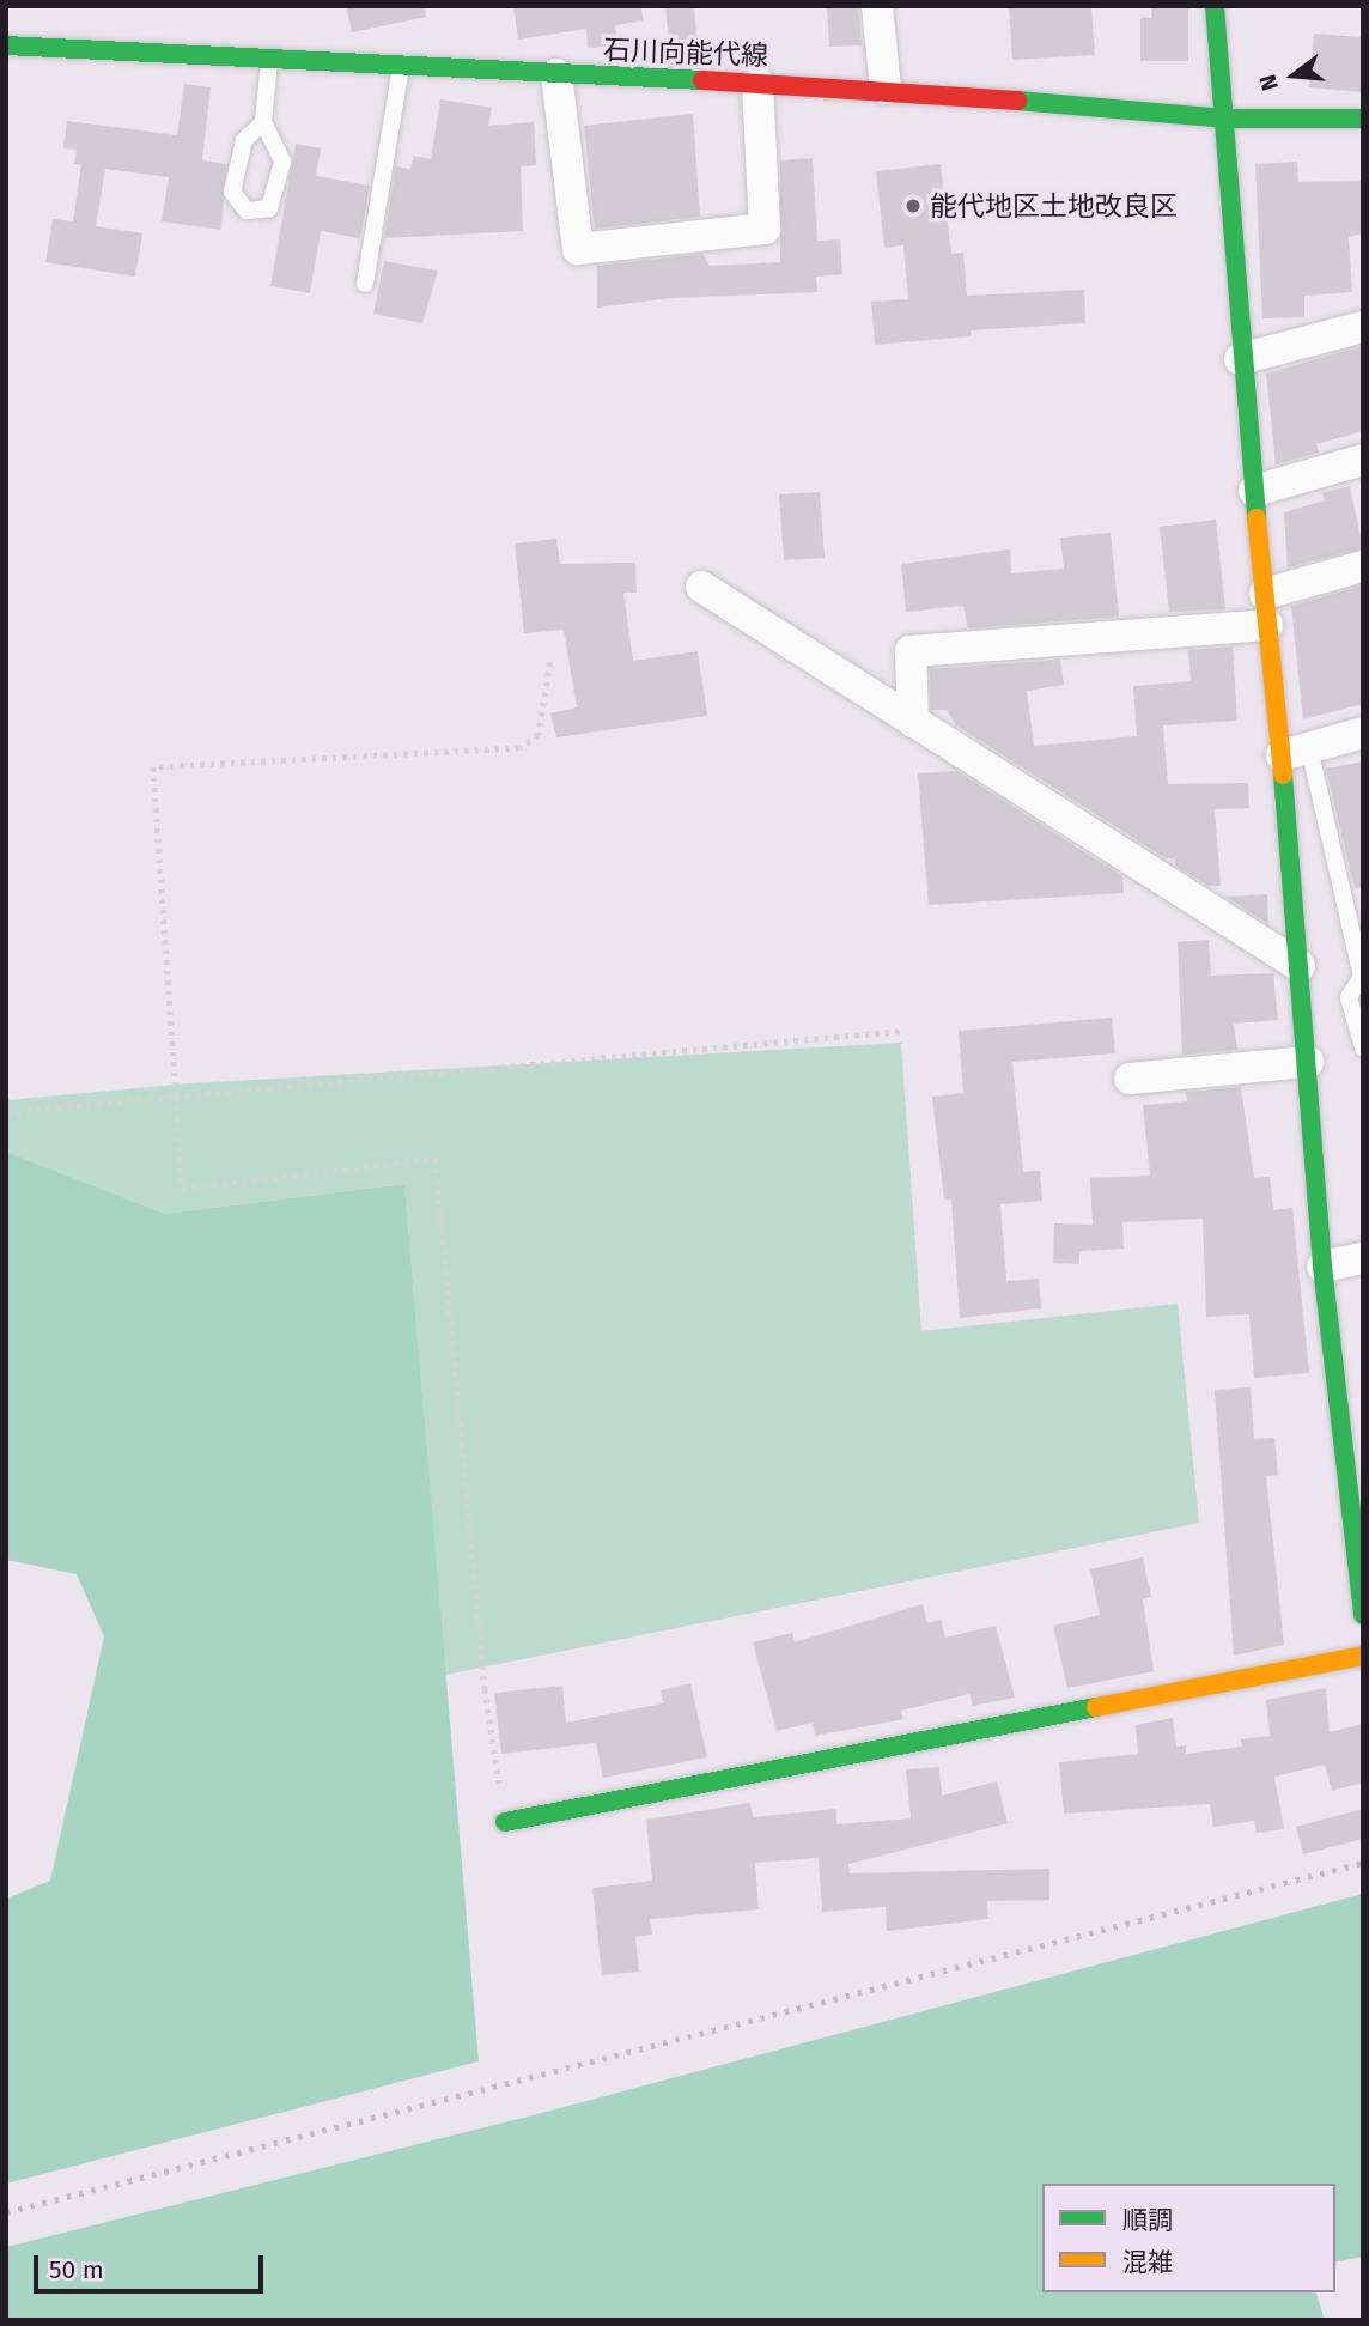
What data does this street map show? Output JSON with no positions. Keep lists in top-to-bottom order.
{
  "streets": {
    "street": ["石川向能代線"]
  },
  "places": ["能代地区土地改良区"],
  "legend": ["順調", "混雑"],
  "scale_bar": "50 m",
  "north": "left"
}
